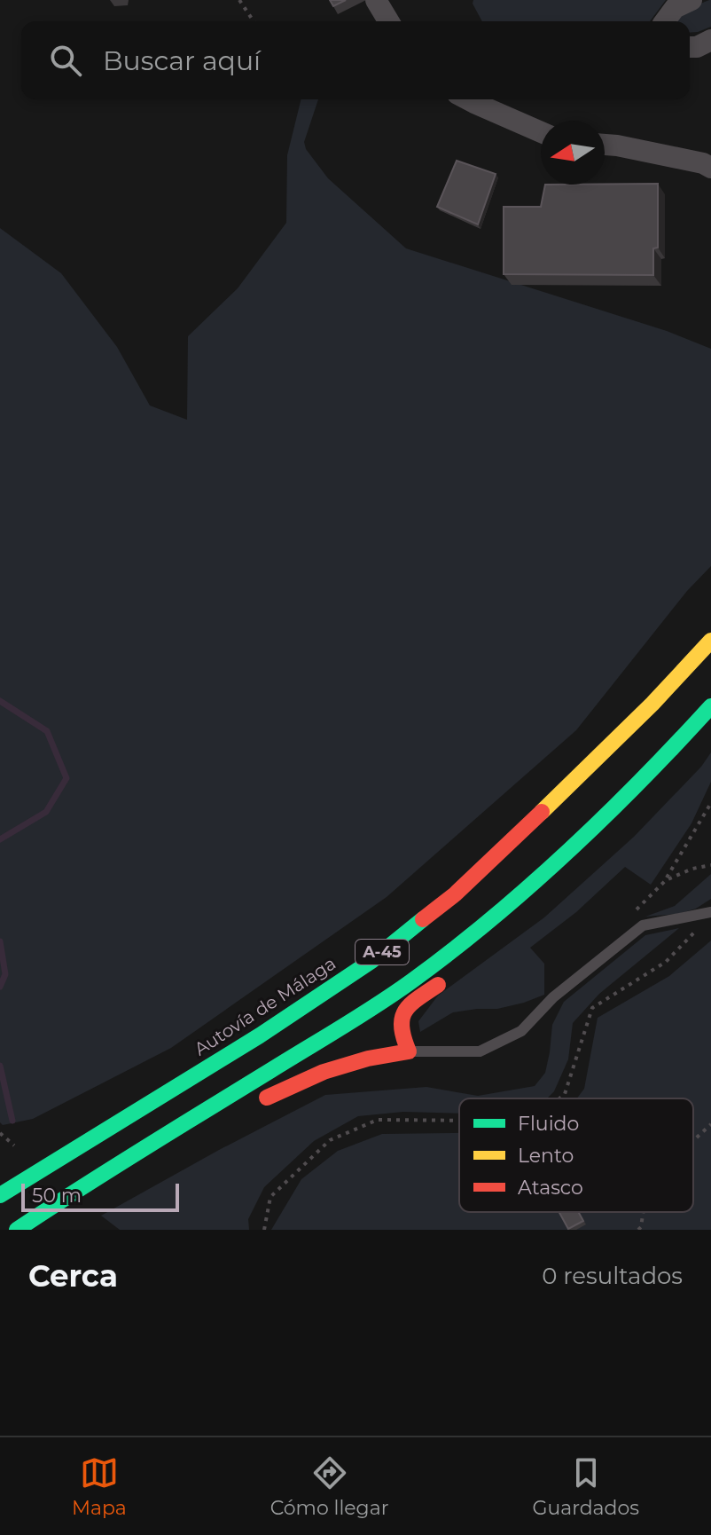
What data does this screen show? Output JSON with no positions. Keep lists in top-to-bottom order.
{
  "streets": {
    "highway": ["A-45", "Autovía de Málaga"]
  },
  "legend": ["Fluido", "Lento", "Atasco"],
  "scale_bar": "50 m",
  "north": "left",
  "page": {
    "search": "Buscar aquí",
    "scale": "50 m",
    "heading": ["Cerca", "0 resultados"],
    "nav": ["Mapa", "Cómo llegar", "Guardados"]
  }
}
